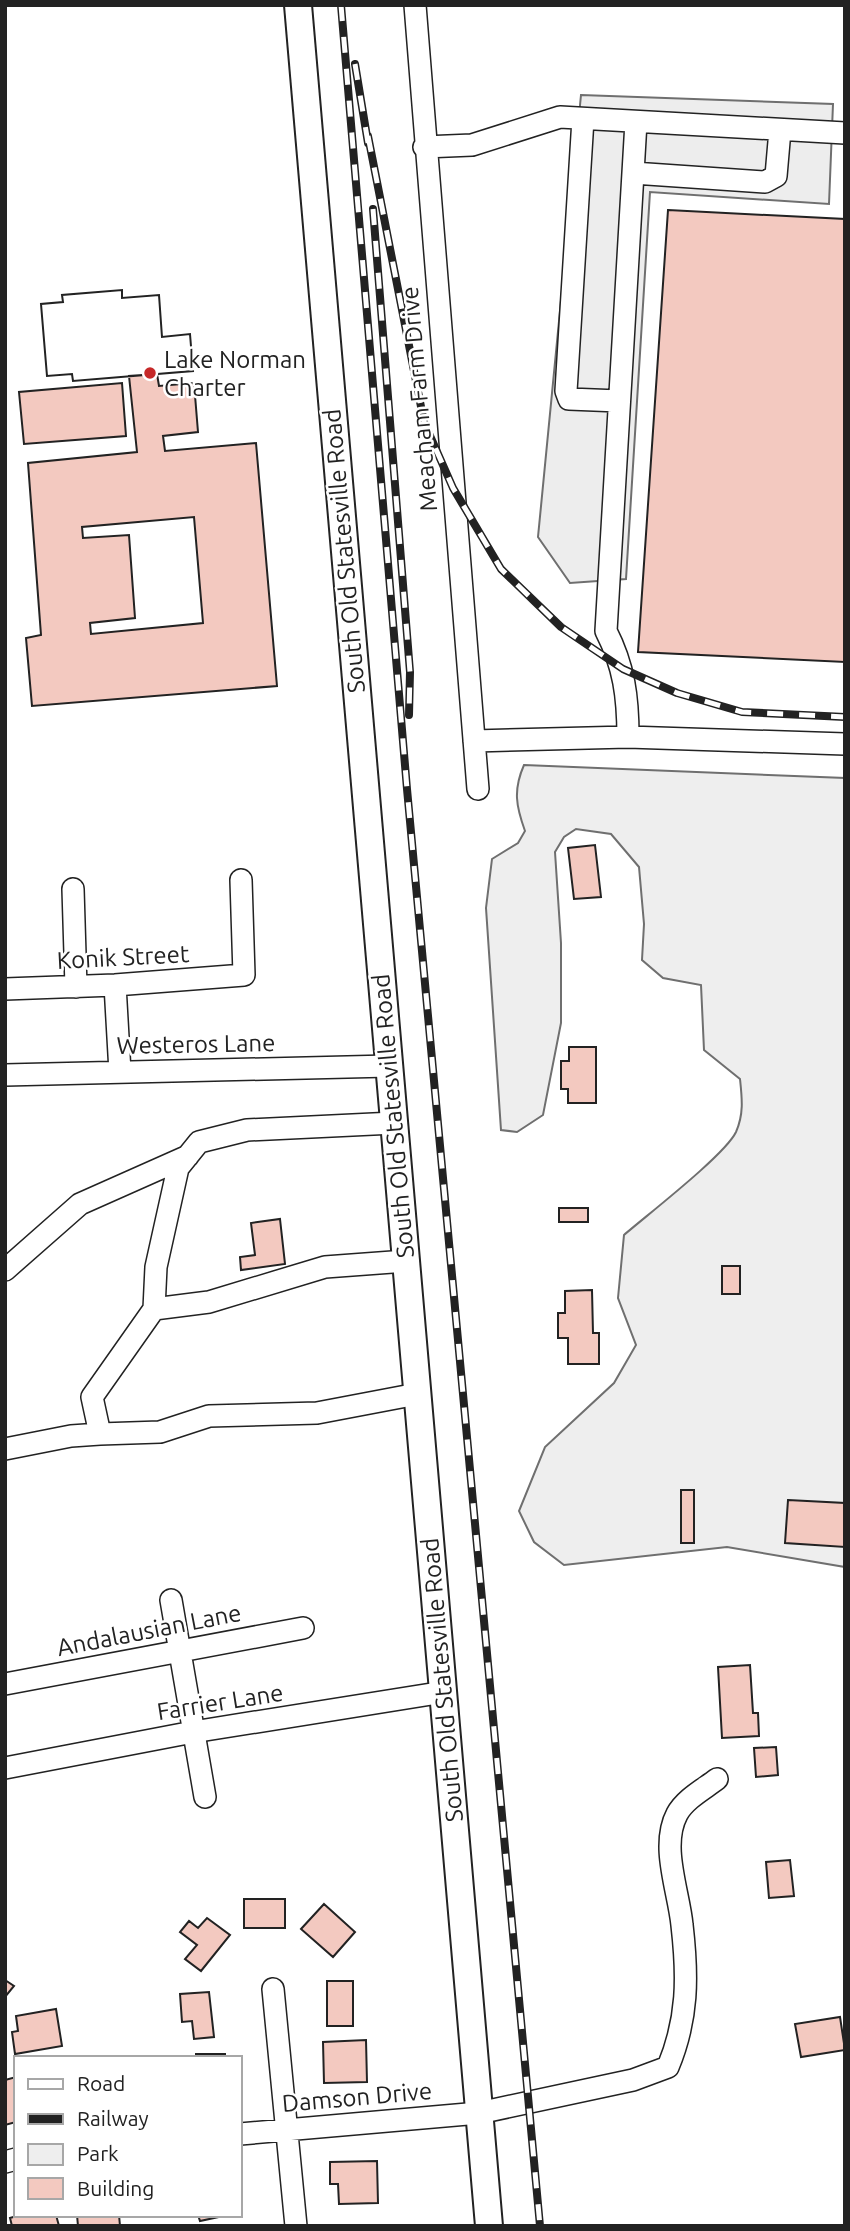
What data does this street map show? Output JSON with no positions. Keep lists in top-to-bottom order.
{
  "streets": {
    "main road": ["South Old Statesville Road"],
    "street": [
      "Meacham Farm Drive",
      "Konik Street",
      "Westeros Lane",
      "Andalausian Lane",
      "Farrier Lane",
      "Damson Drive"
    ]
  },
  "crossings": [
    ["South Old Statesville Road", "Westeros Lane"],
    ["South Old Statesville Road", "Farrier Lane"],
    ["South Old Statesville Road", "Damson Drive"]
  ],
  "places": ["Lake Norman Charter"],
  "legend": [
    "Road",
    "Railway",
    "Park",
    "Building"
  ]
}
